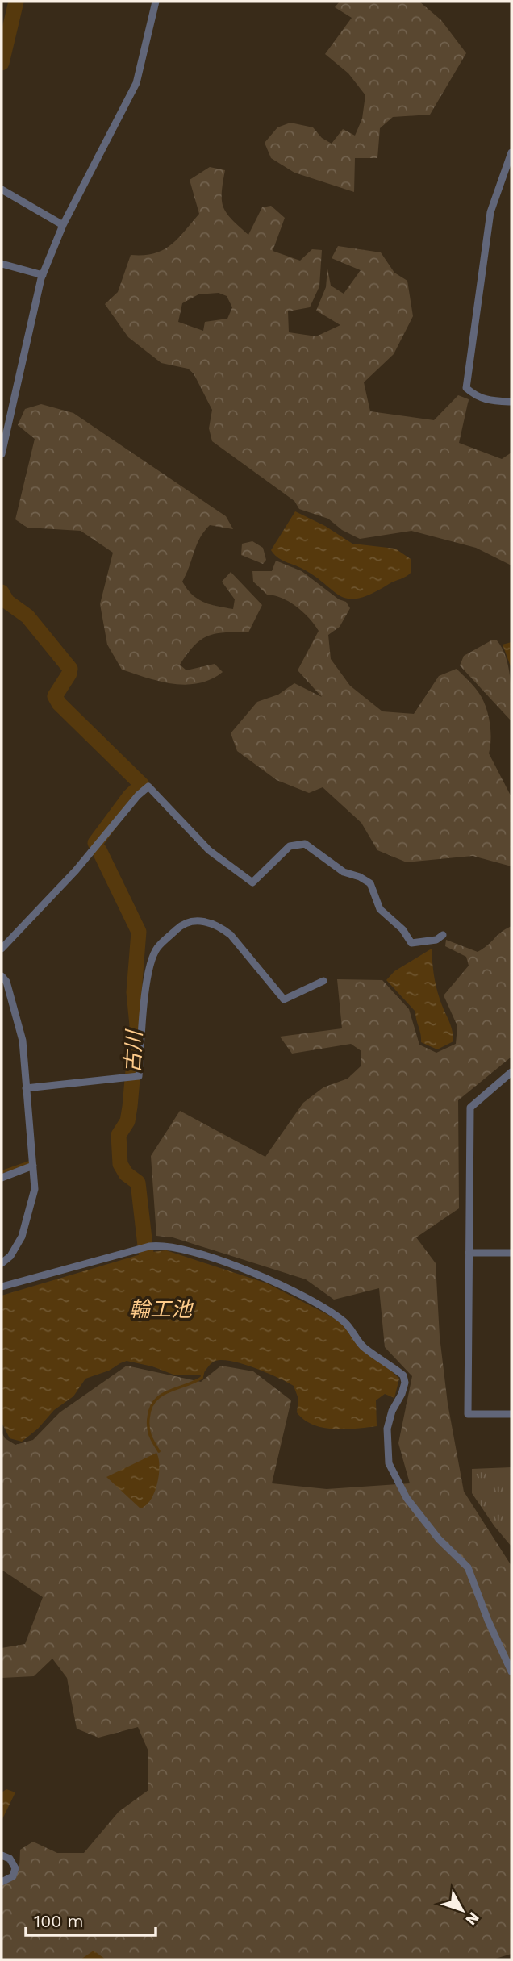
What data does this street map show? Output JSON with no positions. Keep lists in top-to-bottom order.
{
  "water": ["古川", "輪工池"],
  "scale_bar": "100 m",
  "north": "bottom right"
}
